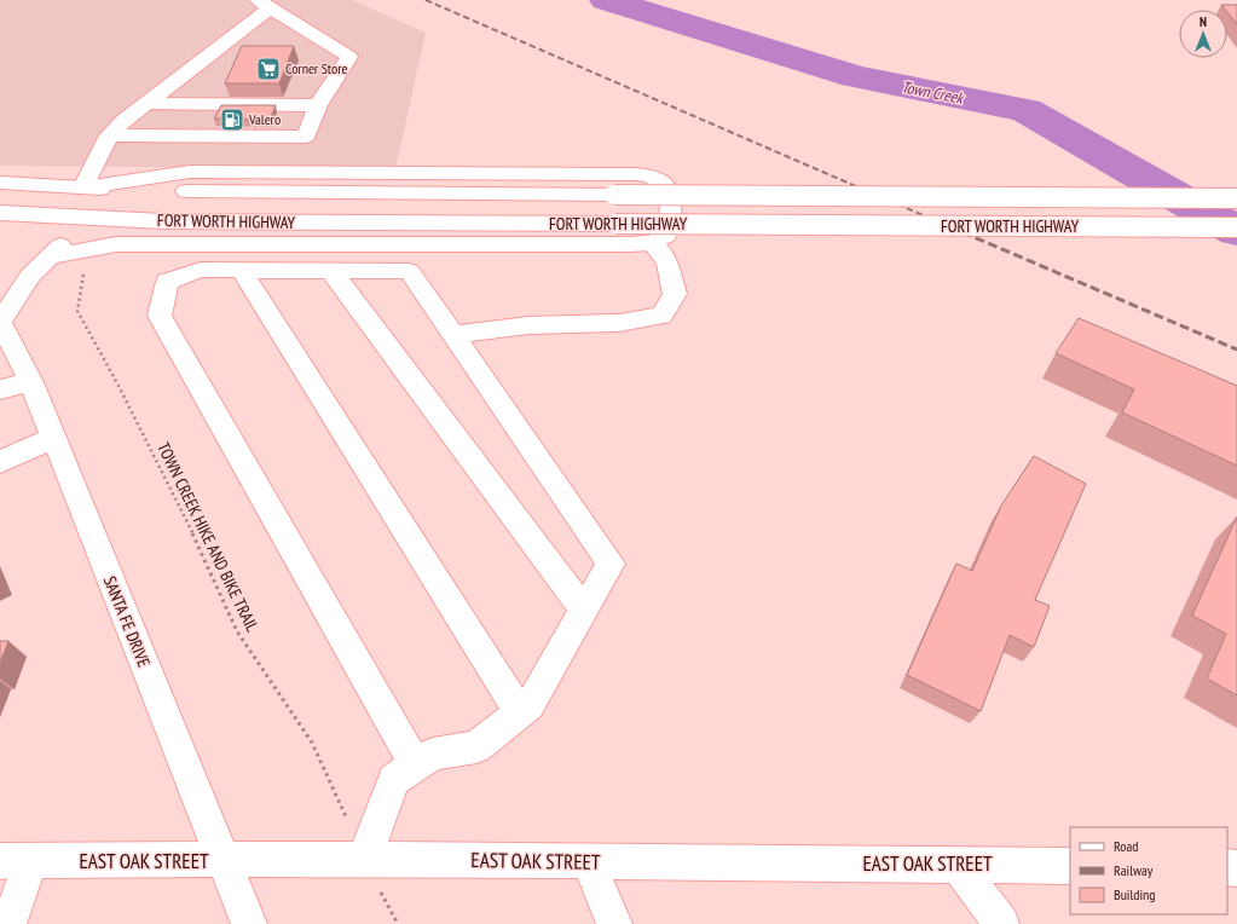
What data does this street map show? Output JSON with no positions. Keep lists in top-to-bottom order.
{
  "streets": {
    "main road": ["FORT WORTH HIGHWAY", "SANTA FE DRIVE", "EAST OAK STREET"],
    "path": ["TOWN CREEK HIKE AND BIKE TRAIL"]
  },
  "crossings": [
    ["SANTA FE DRIVE", "EAST OAK STREET"]
  ],
  "water": ["Town Creek"],
  "places": {
    "supermarket": ["Corner Store"],
    "fuel station": ["Valero"]
  },
  "legend": ["Road", "Railway", "Building"],
  "north": "top"
}
